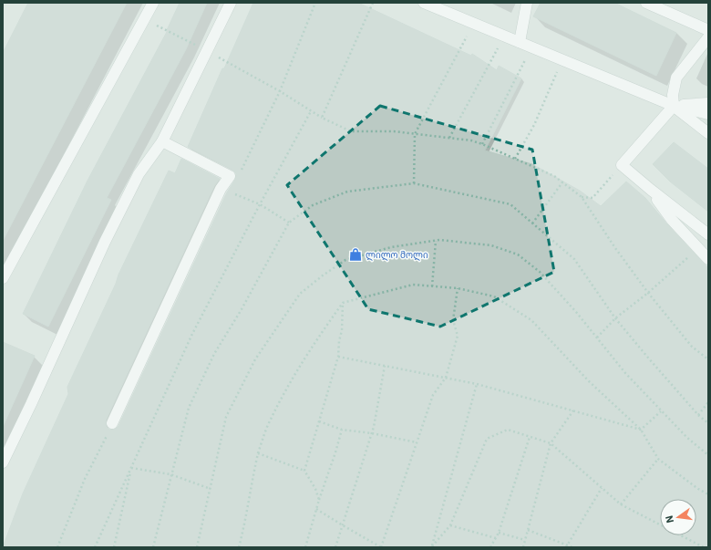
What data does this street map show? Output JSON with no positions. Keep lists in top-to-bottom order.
{
  "places": {
    "shop": ["ლილო მოლი"]
  },
  "north": "left"
}
